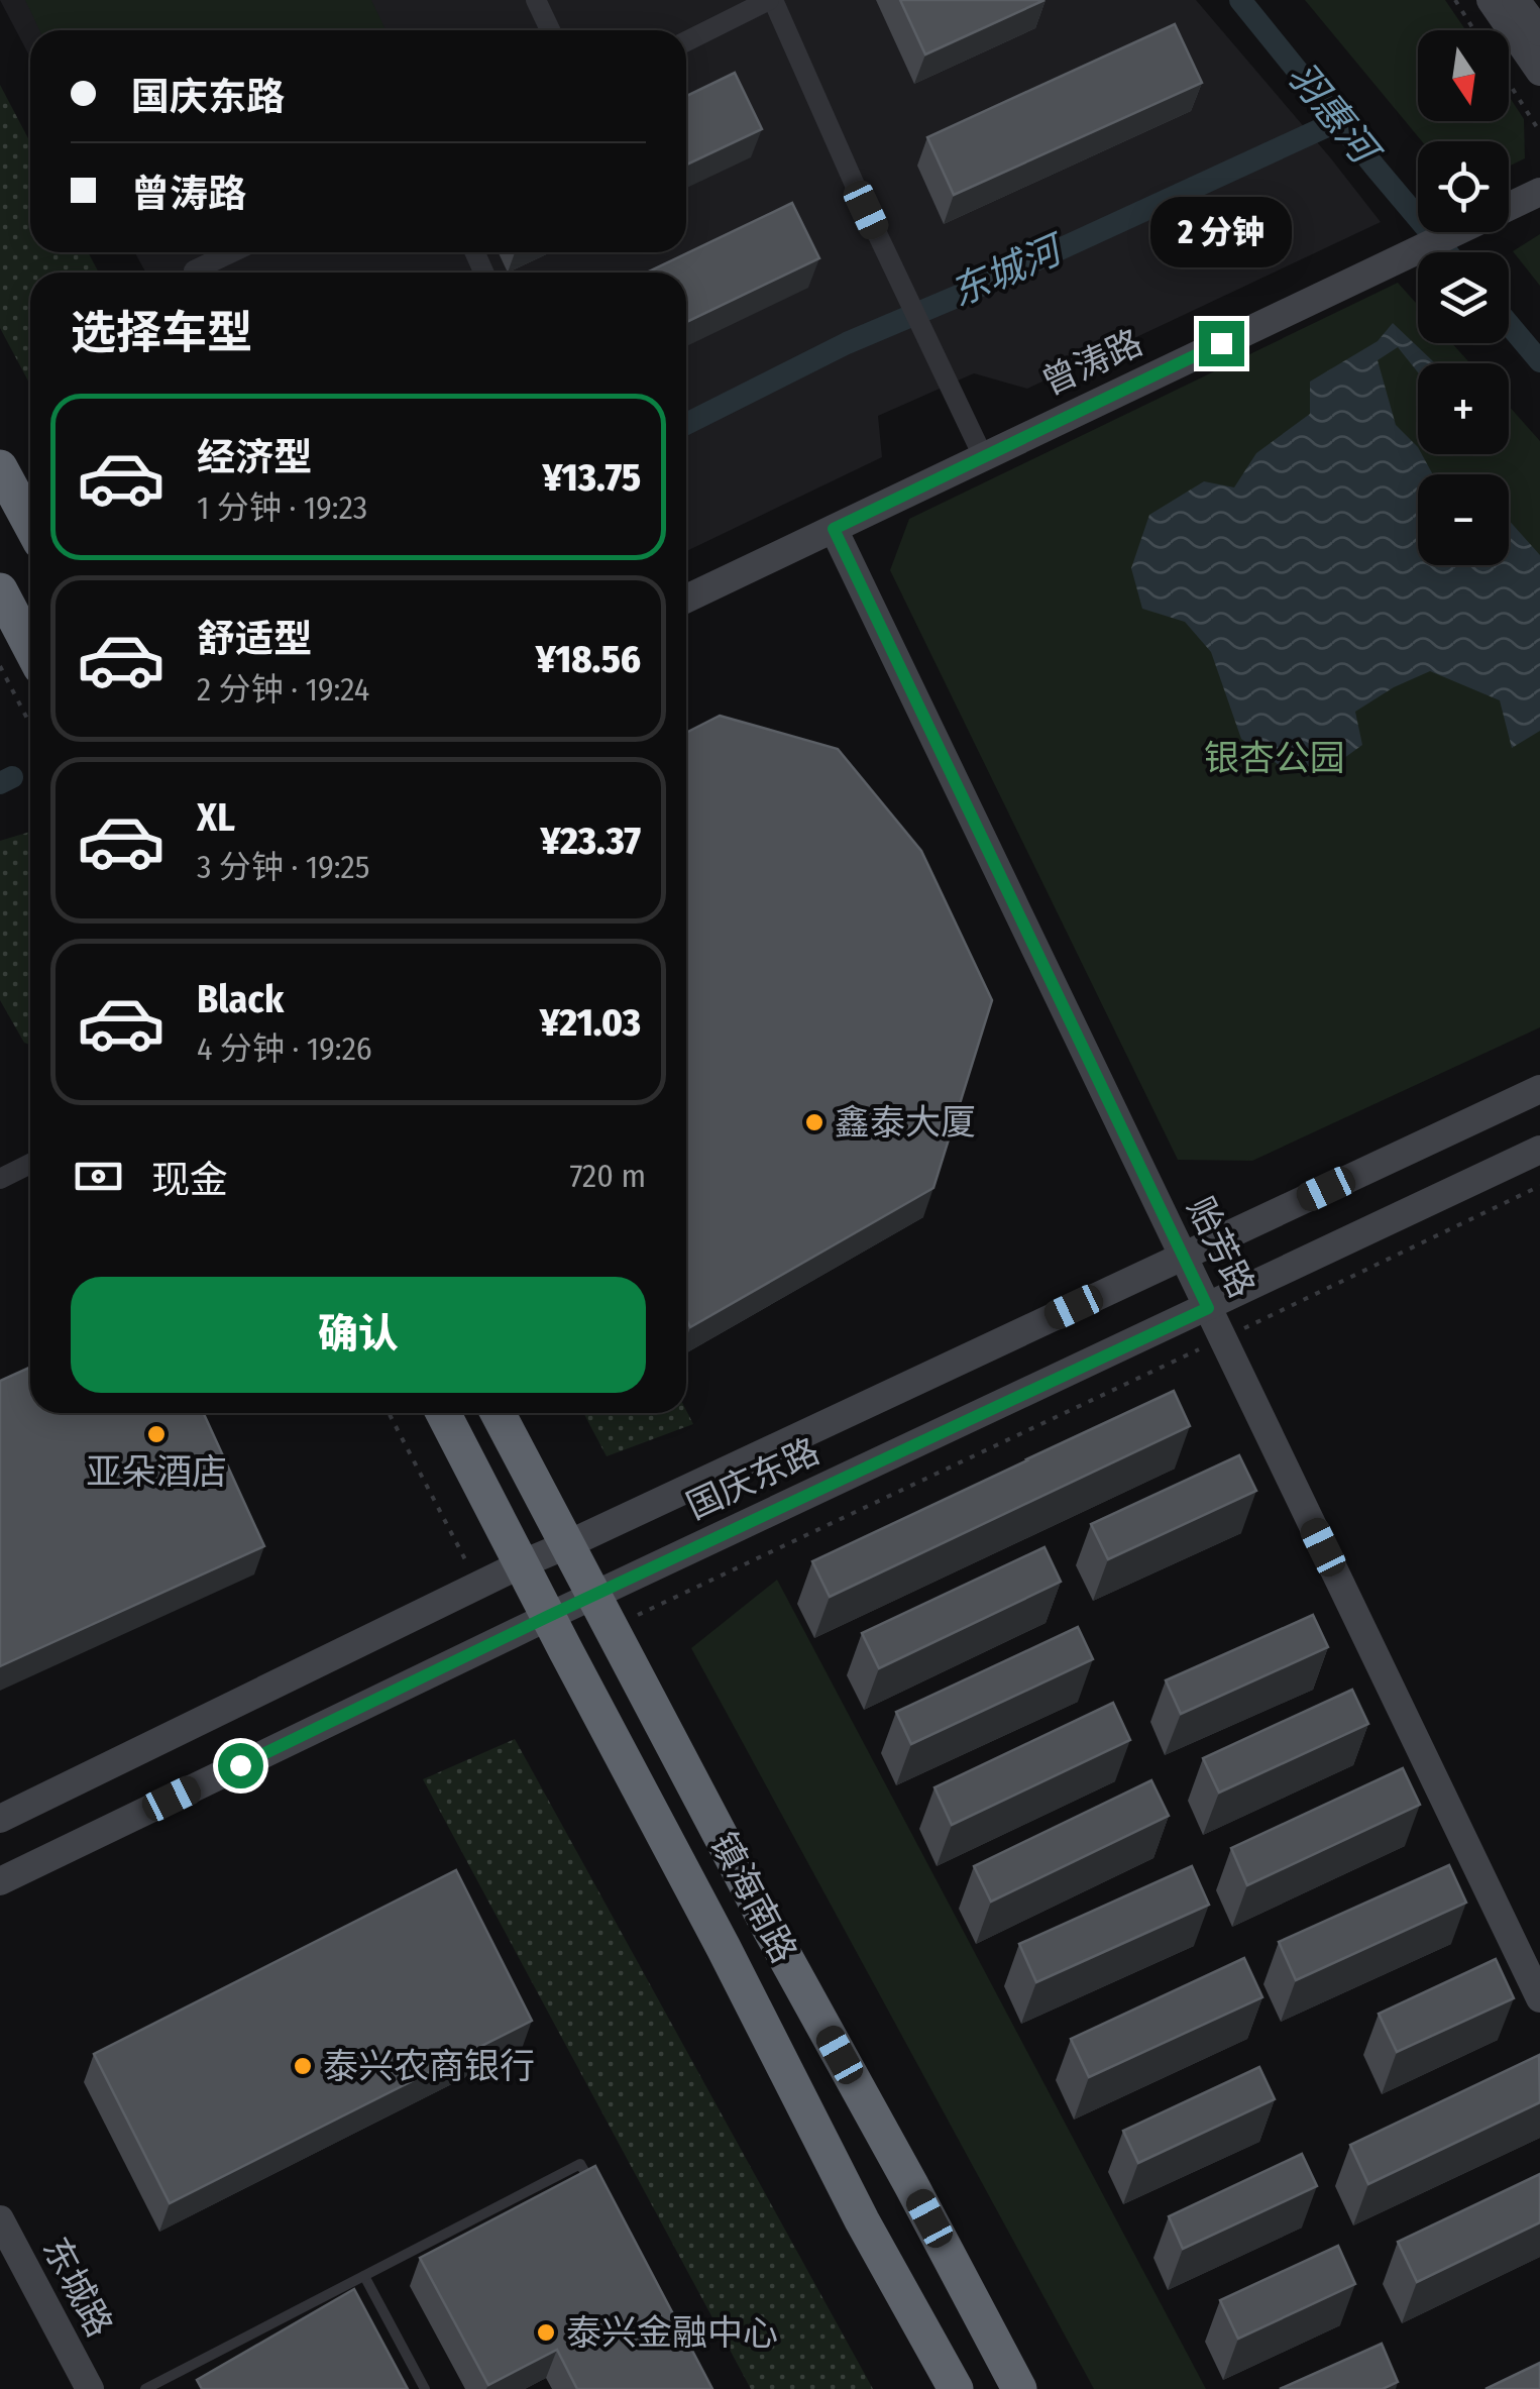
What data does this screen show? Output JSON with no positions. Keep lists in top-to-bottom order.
{
  "streets": {
    "highway": ["镇海南路"],
    "main road": [
      "曾涛路",
      "贻芳路",
      "国庆东路",
      "东城路"
    ]
  },
  "crossings": [
    ["曾涛路", "贻芳路"],
    ["贻芳路", "国庆东路"],
    ["国庆东路", "镇海南路"]
  ],
  "water": ["羽惠河", "东城河"],
  "parks": ["银杏公园"],
  "places": [
    "鑫泰大厦",
    "亚朵酒店",
    "泰兴农商银行",
    "泰兴金融中心"
  ],
  "north": "bottom",
  "page": {
    "map_buttons": ["+", "−"],
    "banner": ["国庆东路", "曾涛路"],
    "bubble": "2 分钟",
    "heading": "选择车型",
    "list": [
      {
        "name": "经济型",
        "note": "1 分钟 · 19:23",
        "value": "¥13.75"
      },
      {
        "name": "舒适型",
        "note": "2 分钟 · 19:24",
        "value": "¥18.56"
      },
      {
        "name": "XL",
        "note": "3 分钟 · 19:25",
        "value": "¥23.37"
      },
      {
        "name": "Black",
        "note": "4 分钟 · 19:26",
        "value": "¥21.03"
      }
    ],
    "pay": ["现金", "720 m"],
    "buttons": "确认"
  }
}
